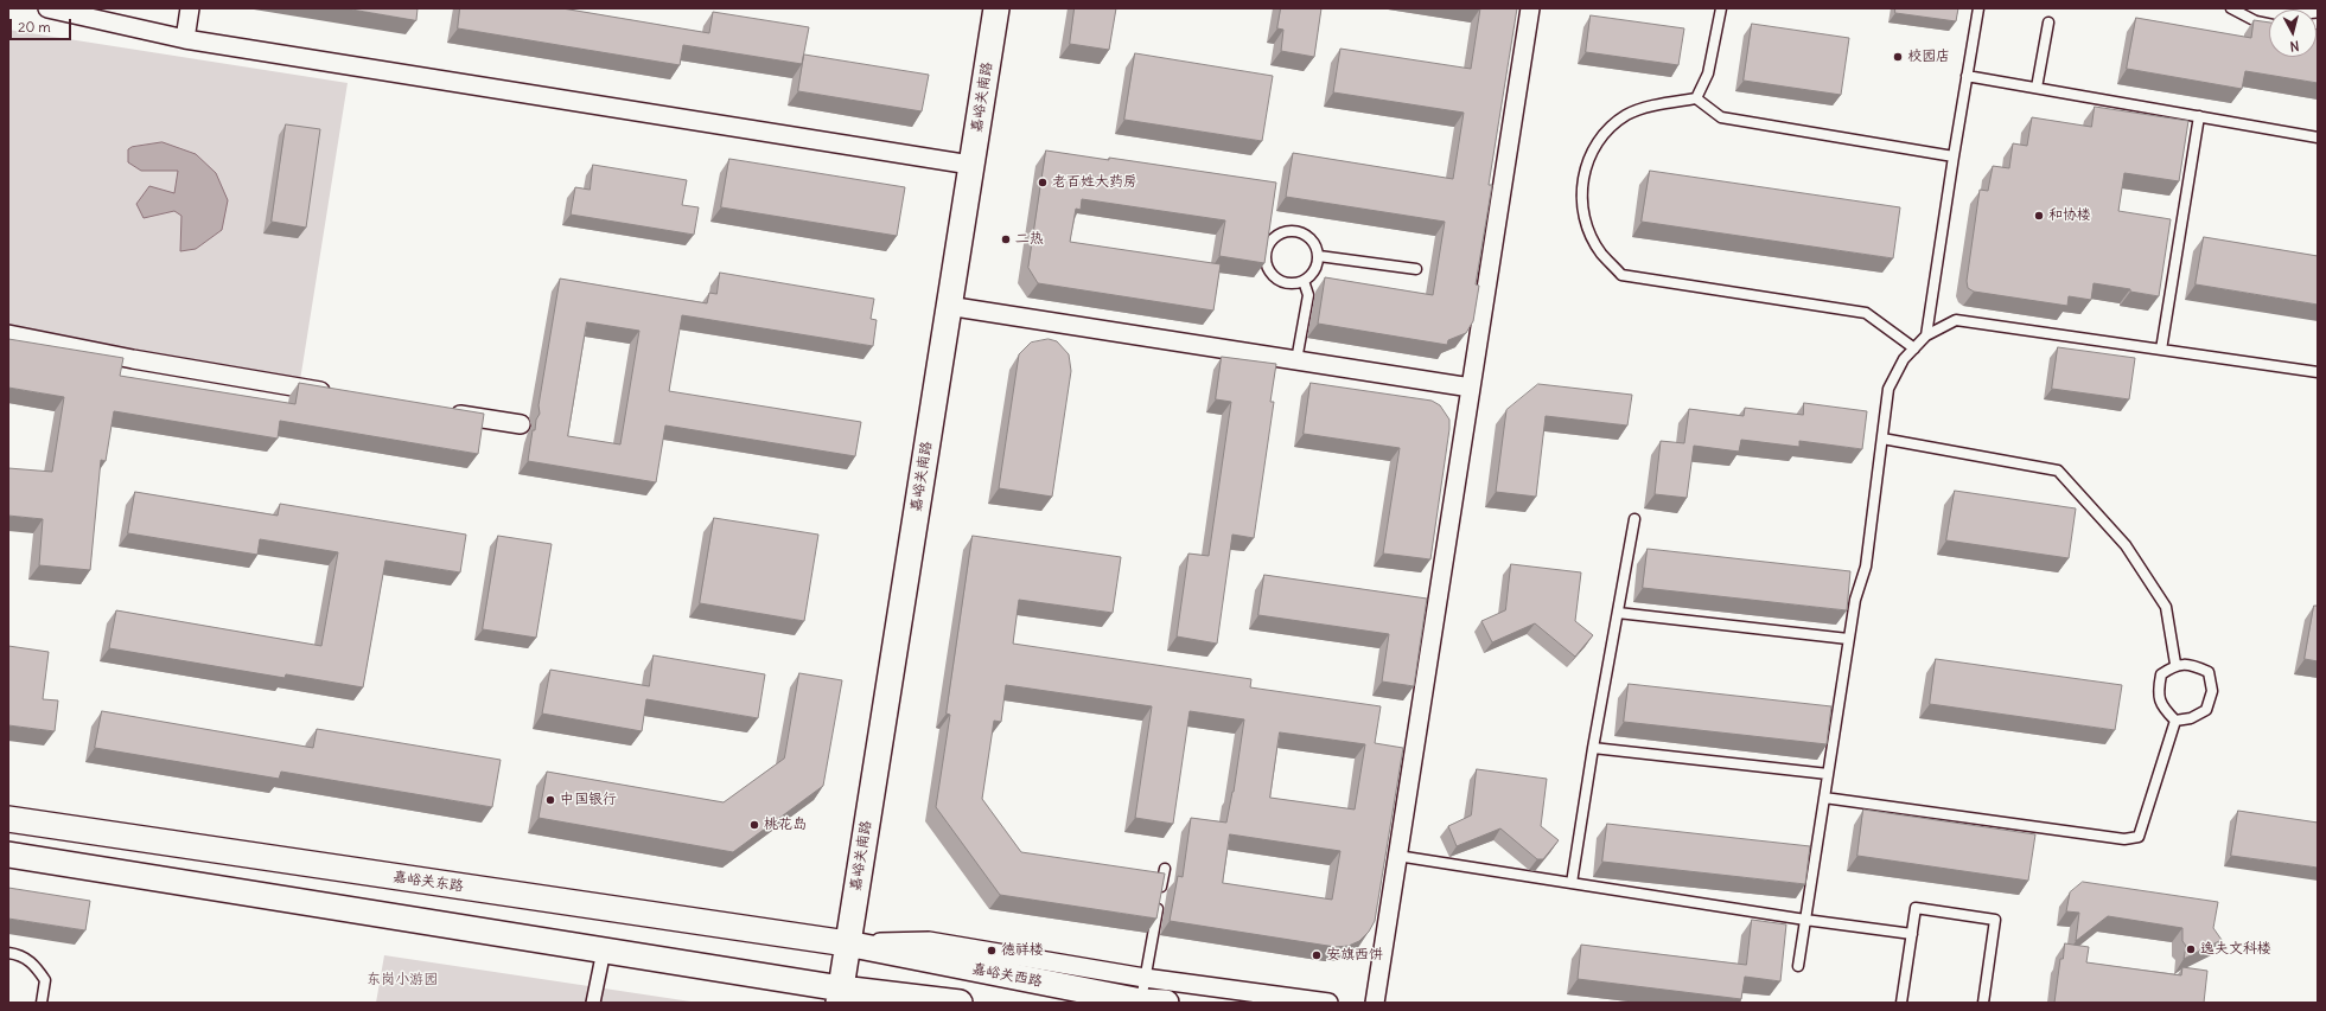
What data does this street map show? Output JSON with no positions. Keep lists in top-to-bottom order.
{
  "streets": {
    "main road": ["嘉峪关南路", "嘉峪关东路", "嘉峪关西路"]
  },
  "crossings": [
    ["嘉峪关南路", "嘉峪关东路"],
    ["嘉峪关南路", "嘉峪关西路"],
    ["嘉峪关东路", "嘉峪关西路"]
  ],
  "parks": ["东岗小游园"],
  "places": [
    "校园店",
    "老百姓大药房",
    "和协楼",
    "二热",
    "中国银行",
    "桃花岛",
    "逸夫文科楼",
    "德祥楼",
    "安旗西饼"
  ],
  "scale_bar": "20 m",
  "north": "bottom"
}
